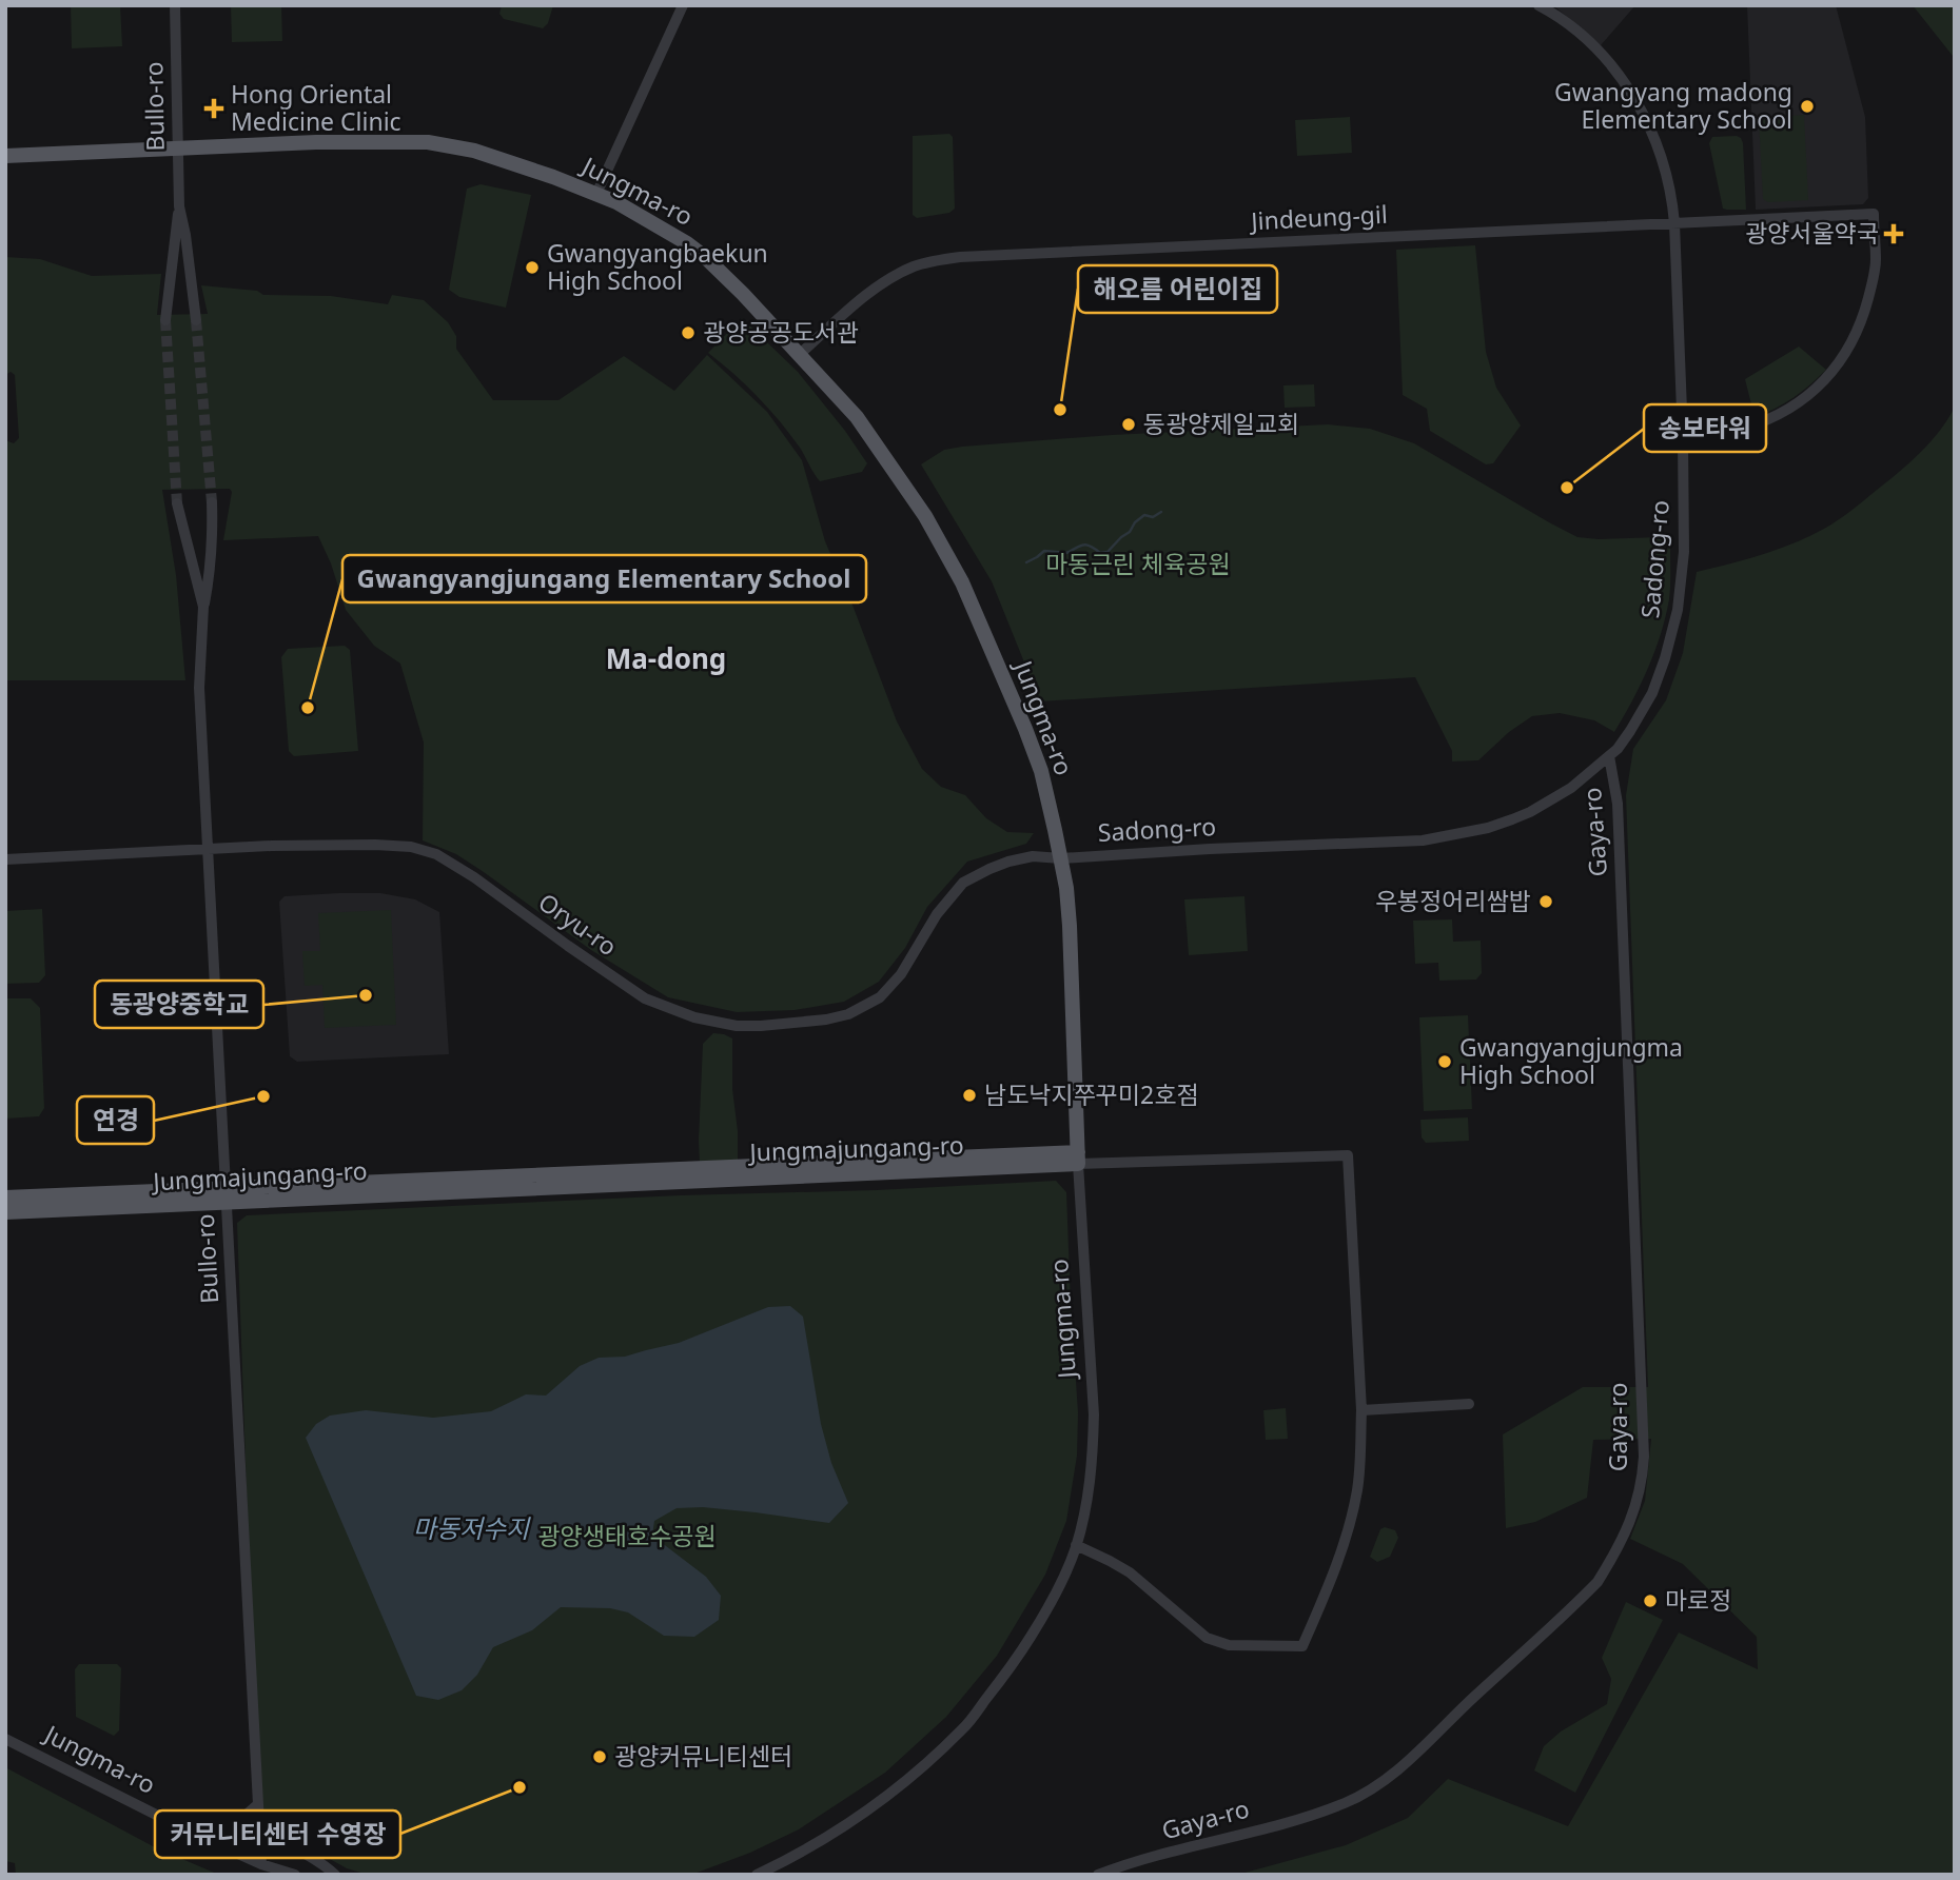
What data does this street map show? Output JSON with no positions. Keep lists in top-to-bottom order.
{
  "streets": {
    "main road": ["Jungma-ro", "Jungmajungang-ro"],
    "street": [
      "Bullo-ro",
      "Jindeung-gil",
      "Sadong-ro",
      "Gaya-ro",
      "Oryu-ro"
    ]
  },
  "crossings": [
    ["Bullo-ro", "Jungma-ro"],
    ["Bullo-ro", "Oryu-ro"],
    ["Bullo-ro", "Jungmajungang-ro"],
    ["Jungma-ro", "Jindeung-gil"],
    ["Jungma-ro", "Sadong-ro"],
    ["Jungma-ro", "Oryu-ro"],
    ["Jungma-ro", "Jungmajungang-ro"],
    ["Jindeung-gil", "Sadong-ro"],
    ["Sadong-ro", "Gaya-ro"],
    ["Sadong-ro", "Oryu-ro"]
  ],
  "districts": ["Ma-dong"],
  "water": ["마동저수지"],
  "parks": ["마동근린 체육공원", "광양생태호수공원"],
  "places": {
    "other": [
      "Gwangyang madong Elementary School",
      "Gwangyangbaekun High School",
      "광양공공도서관",
      "해오름 어린이집",
      "동광양제일교회",
      "송보타워",
      "Gwangyangjungang Elementary School",
      "우봉정어리쌈밥",
      "동광양중학교",
      "Gwangyangjungma High School",
      "남도낙지쭈꾸미2호점",
      "연경",
      "마로정",
      "광양커뮤니티센터",
      "커뮤니티센터 수영장"
    ],
    "health": ["Hong Oriental Medicine Clinic", "광양서울약국"]
  }
}
